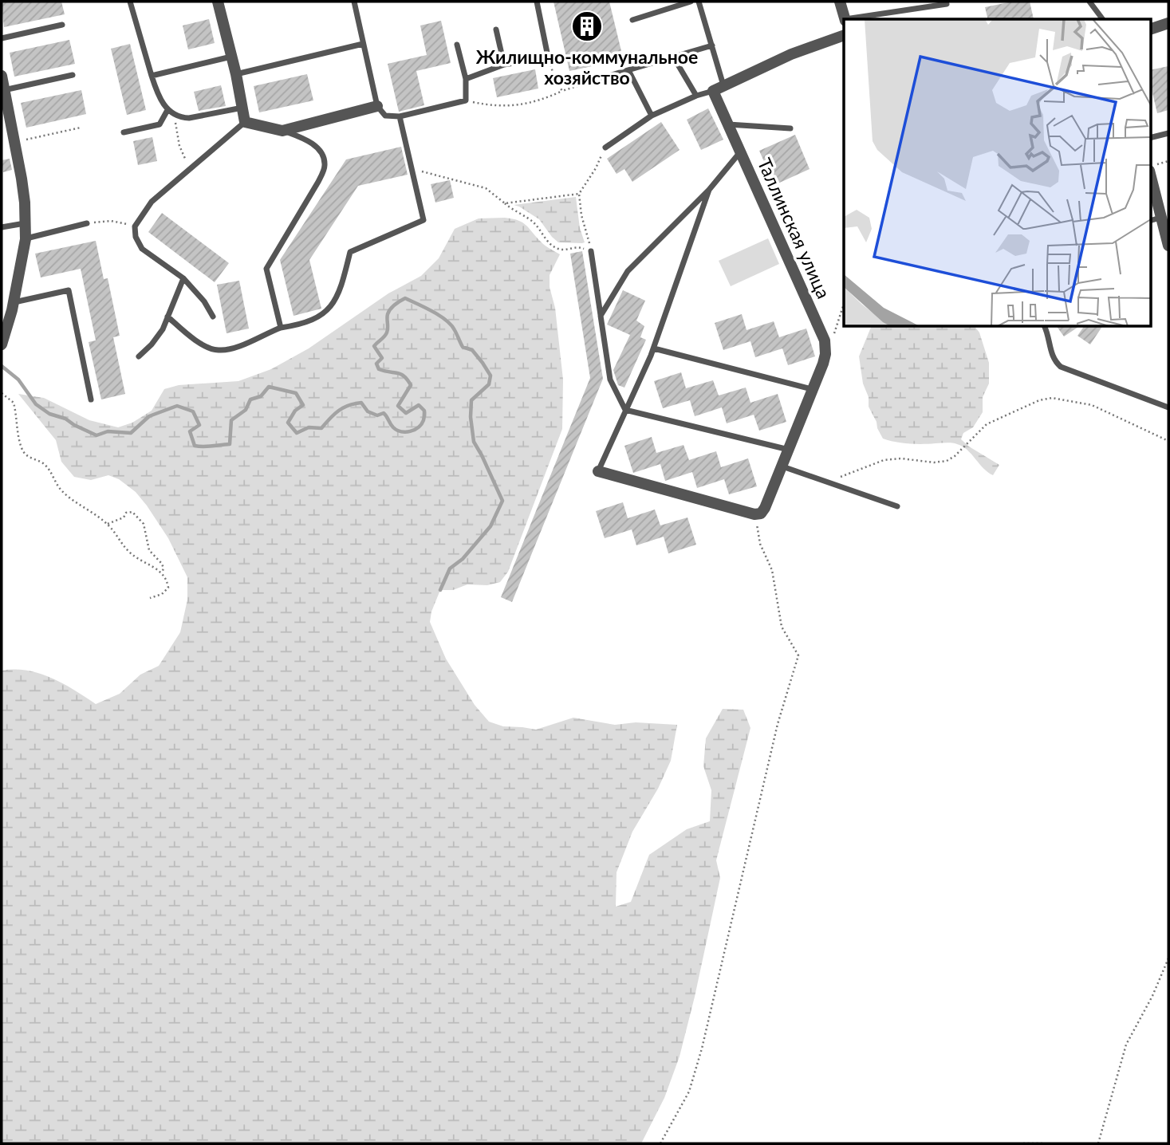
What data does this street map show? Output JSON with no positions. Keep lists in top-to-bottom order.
{
  "streets": {
    "street": ["Таллинская улица"]
  },
  "places": {
    "building": ["Жилищно-коммунальное хозяйство"]
  }
}
